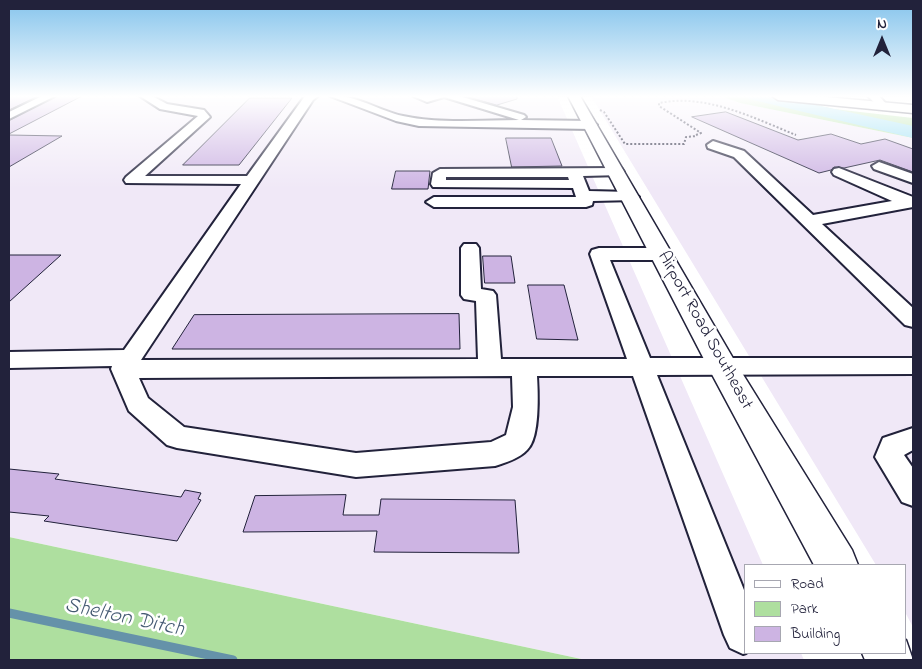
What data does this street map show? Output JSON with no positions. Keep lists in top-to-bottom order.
{
  "streets": {
    "main road": ["Airport Road Southeast"]
  },
  "water": ["Shelton Ditch"],
  "legend": ["Road", "Park", "Building"],
  "north": "top"
}
